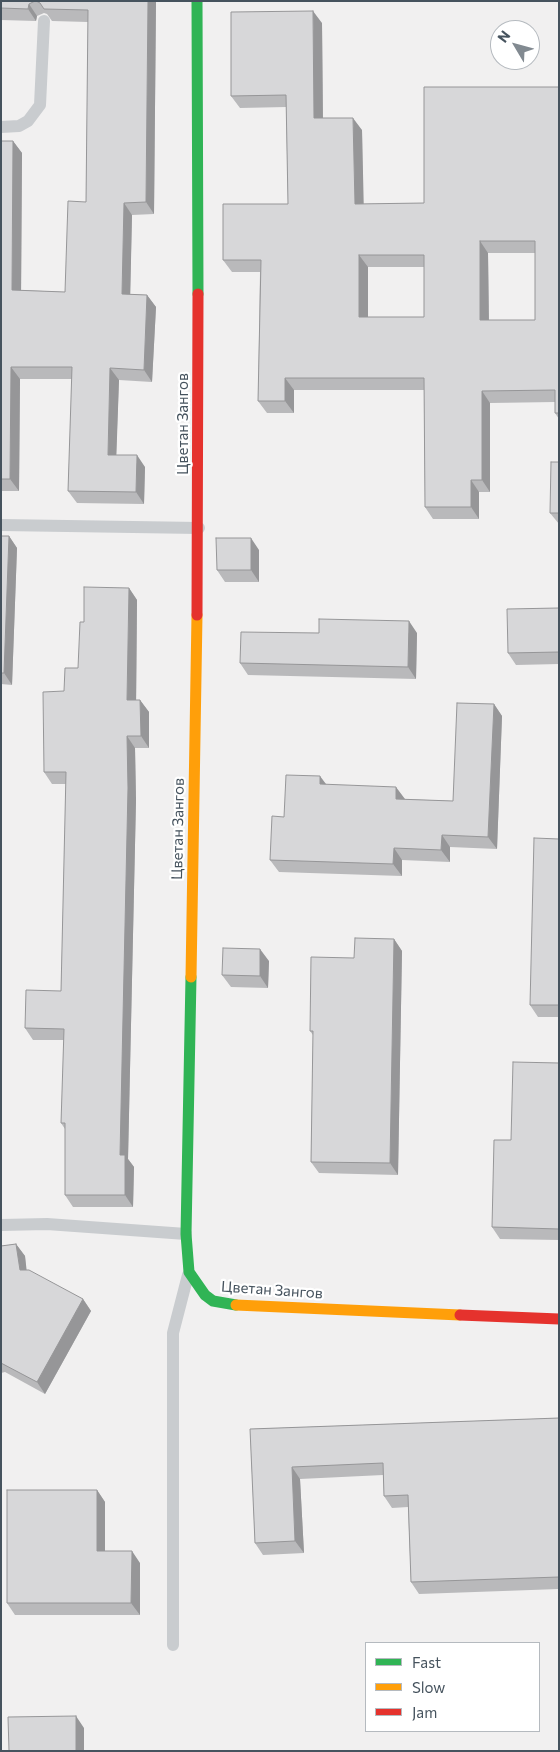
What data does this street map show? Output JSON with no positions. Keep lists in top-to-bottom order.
{
  "streets": {
    "street": ["Цветан Зангов"]
  },
  "legend": ["Fast", "Slow", "Jam"],
  "north": "top left"
}
